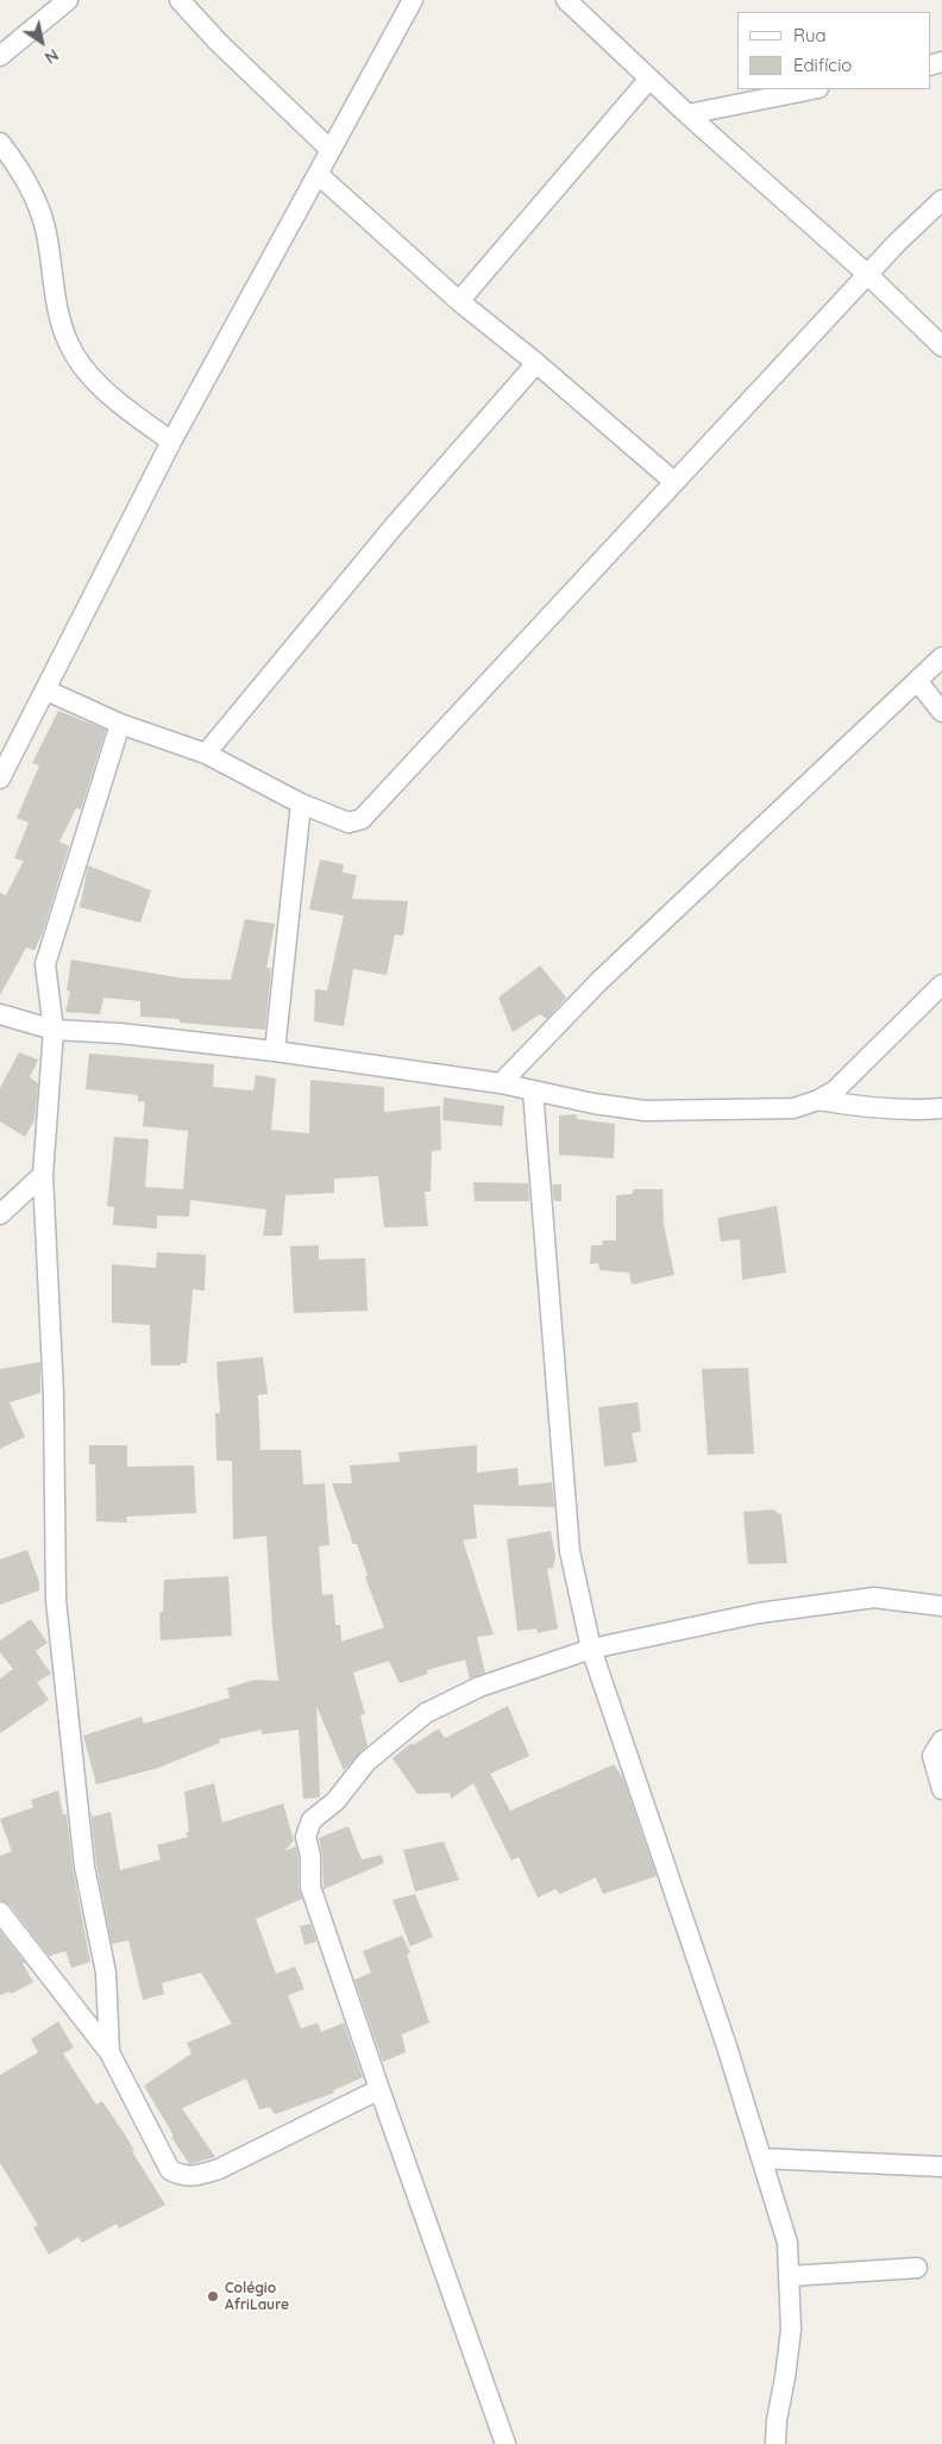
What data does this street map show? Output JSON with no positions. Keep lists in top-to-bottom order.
{
  "places": ["Colégio AfriLaure"],
  "legend": ["Rua", "Edifício"],
  "north": "bottom right"
}
